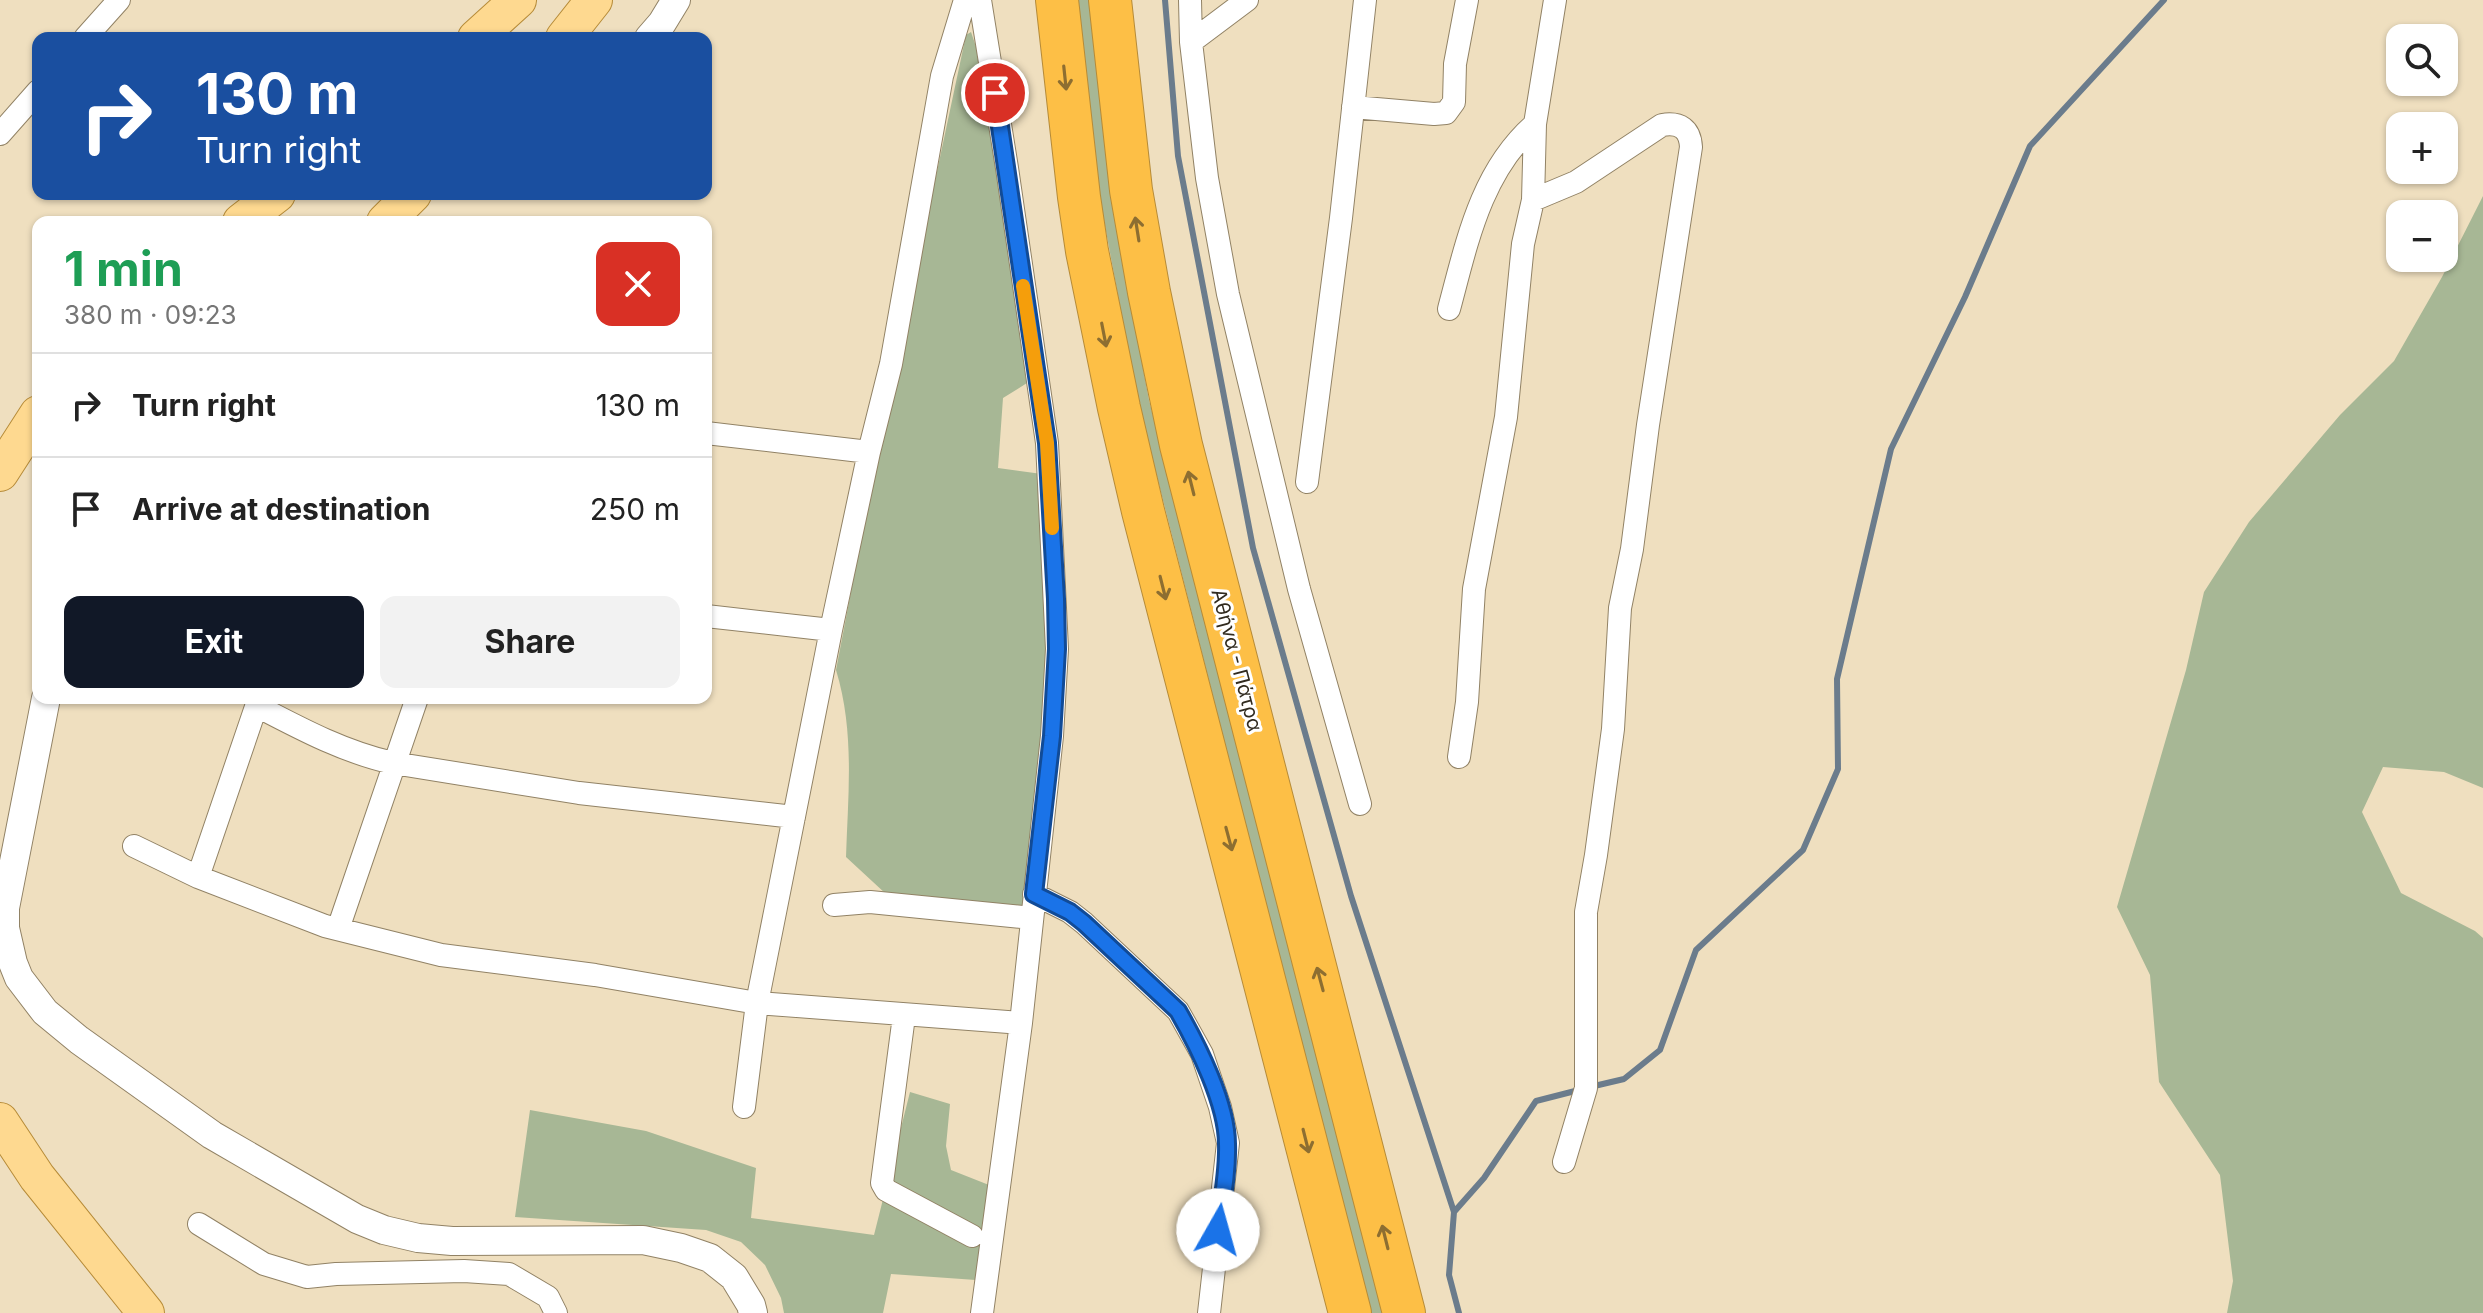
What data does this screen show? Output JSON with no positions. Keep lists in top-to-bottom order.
{
  "streets": {
    "highway": ["Αθήνα - Πάτρα"]
  },
  "page": {
    "map_buttons": ["+", "−"],
    "turn": ["130 m", "Turn right"],
    "heading": ["1 min", "380 m · 09:23"],
    "list": [
      {
        "name": "Turn right",
        "value": "130 m"
      },
      {
        "name": "Arrive at destination",
        "value": "250 m"
      }
    ],
    "buttons": ["Exit", "Share"]
  }
}
